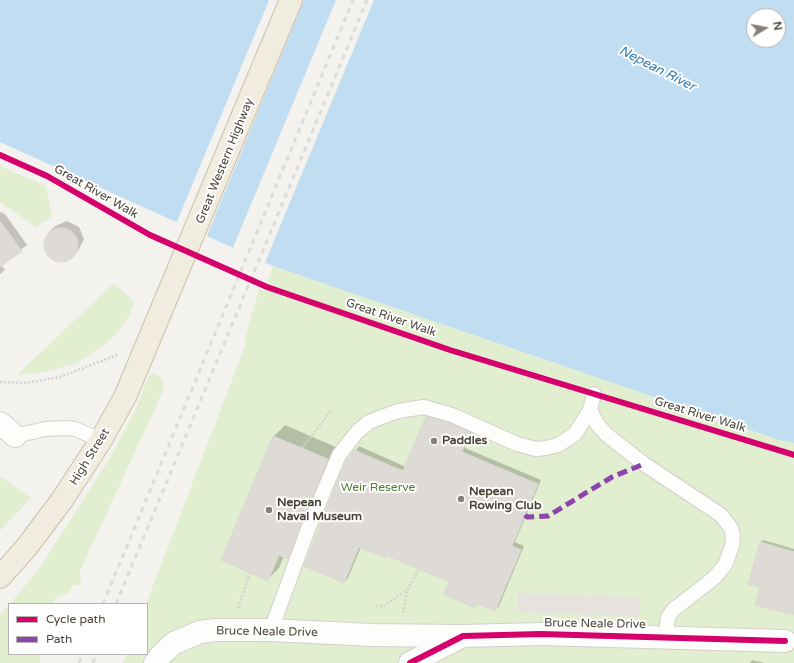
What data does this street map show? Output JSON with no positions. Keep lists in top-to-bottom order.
{
  "streets": {
    "highway": ["Great Western Highway", "High Street"],
    "street": ["Bruce Neale Drive"],
    "cycle path": ["Great River Walk"]
  },
  "crossings": [
    ["Great Western Highway", "High Street"]
  ],
  "water": ["Nepean River"],
  "parks": ["Weir Reserve"],
  "places": ["Paddles", "Nepean Rowing Club", "Nepean Naval Museum"],
  "legend": ["Cycle path", "Path"],
  "north": "right"
}
